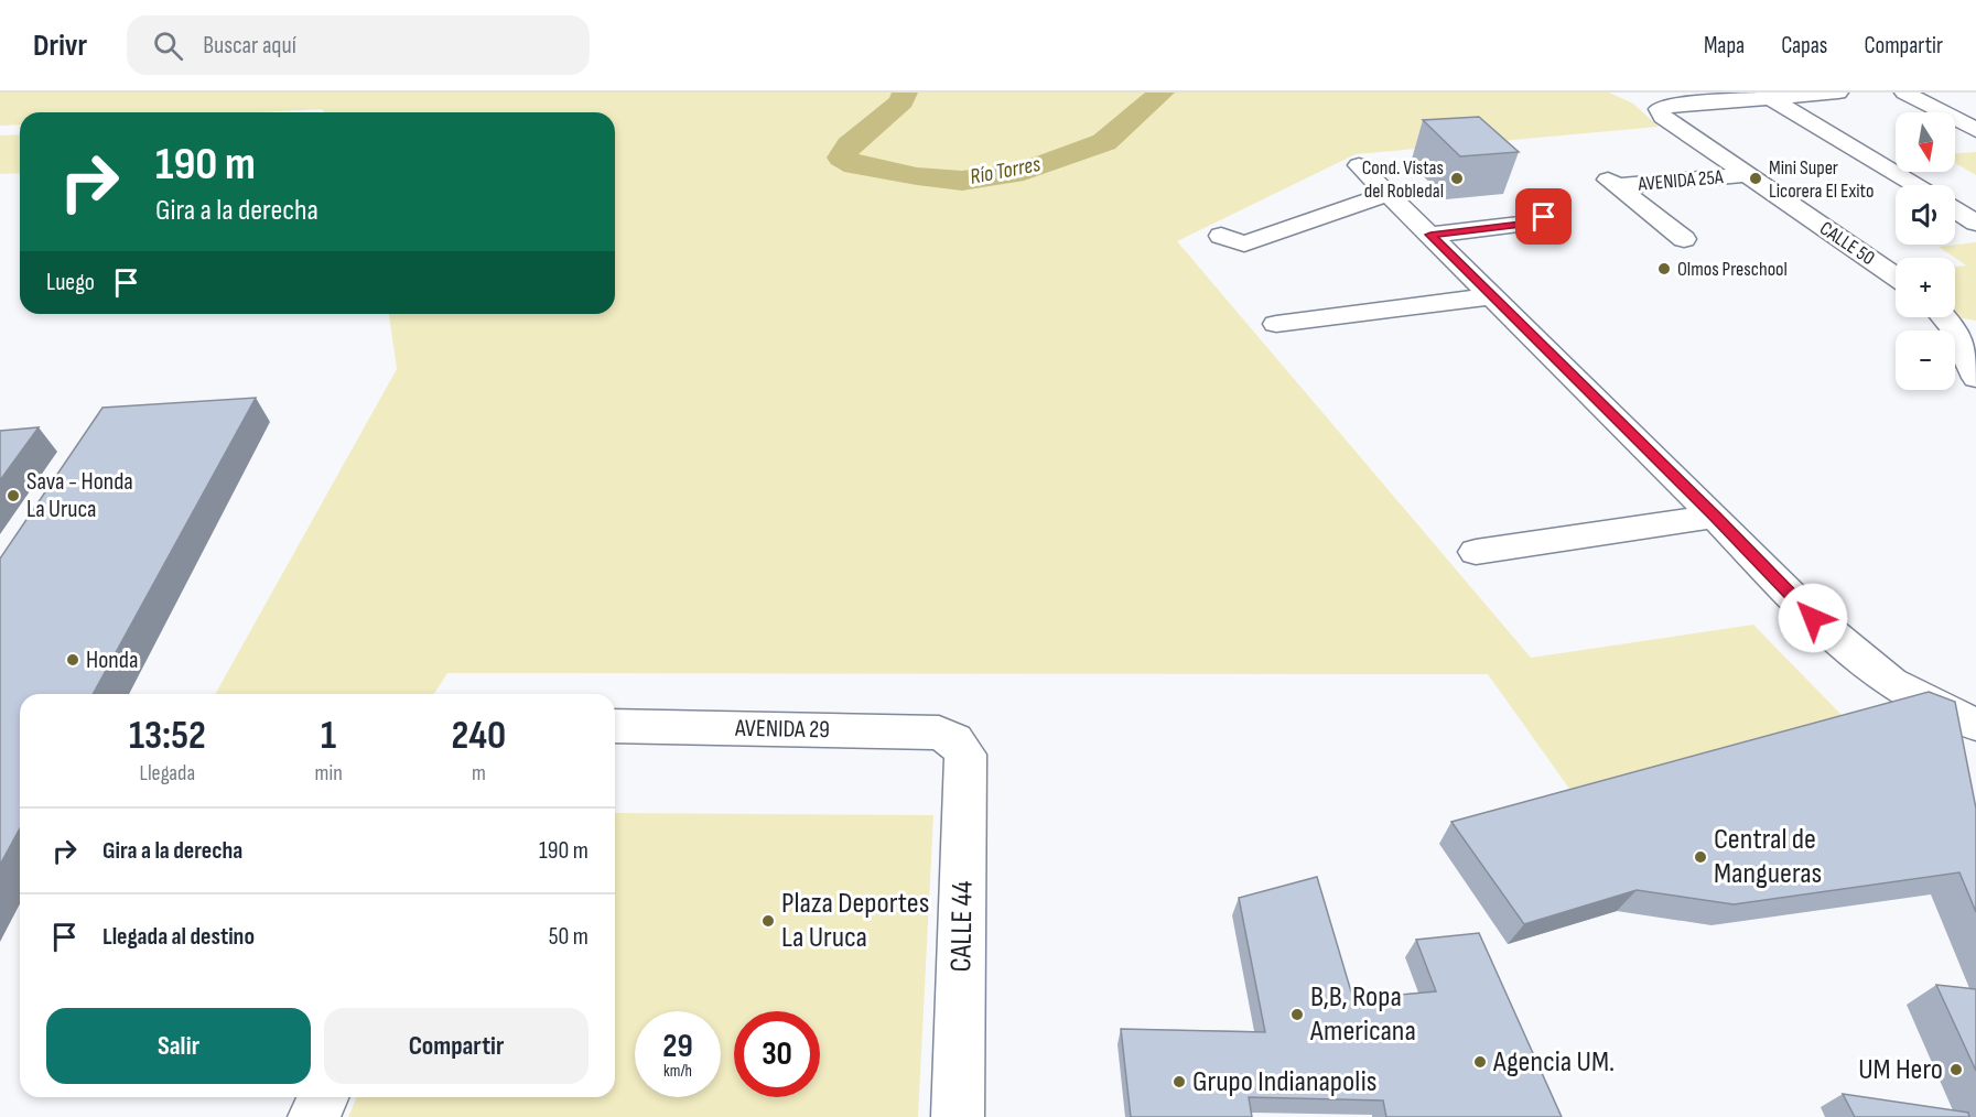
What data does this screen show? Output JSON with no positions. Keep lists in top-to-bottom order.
{
  "streets": {
    "street": [
      "AVENIDA 25A",
      "CALLE 50",
      "AVENIDA 29",
      "CALLE 44"
    ]
  },
  "crossings": [
    ["AVENIDA 25A", "CALLE 50"],
    ["AVENIDA 29", "CALLE 44"]
  ],
  "water": ["Río Torres"],
  "places": [
    "Cond. Vistas del Robledal",
    "Mini Super Licorera El Exito",
    "Olmos Preschool",
    "Sava - Honda La Uruca",
    "Honda",
    "Central de Mangueras",
    "Plaza Deportes La Uruca",
    "B,B, Ropa Americana",
    "Agencia UM.",
    "UM Hero",
    "Grupo Indianapolis"
  ],
  "north": "bottom",
  "page": {
    "header": "Drivr",
    "search": "Buscar aquí",
    "nav": ["Mapa", "Capas", "Compartir"],
    "map_buttons": ["+", "−"],
    "turn": ["190 m", "Gira a la derecha"],
    "then": "Luego",
    "eta": [
      "13:52",
      "Llegada",
      "1",
      "min",
      "240",
      "m"
    ],
    "list": [
      {
        "name": "Gira a la derecha",
        "value": "190 m"
      },
      {
        "name": "Llegada al destino",
        "value": "50 m"
      }
    ],
    "buttons": ["Salir", "Compartir"],
    "speed": "29 km/h",
    "limit": "30"
  }
}
